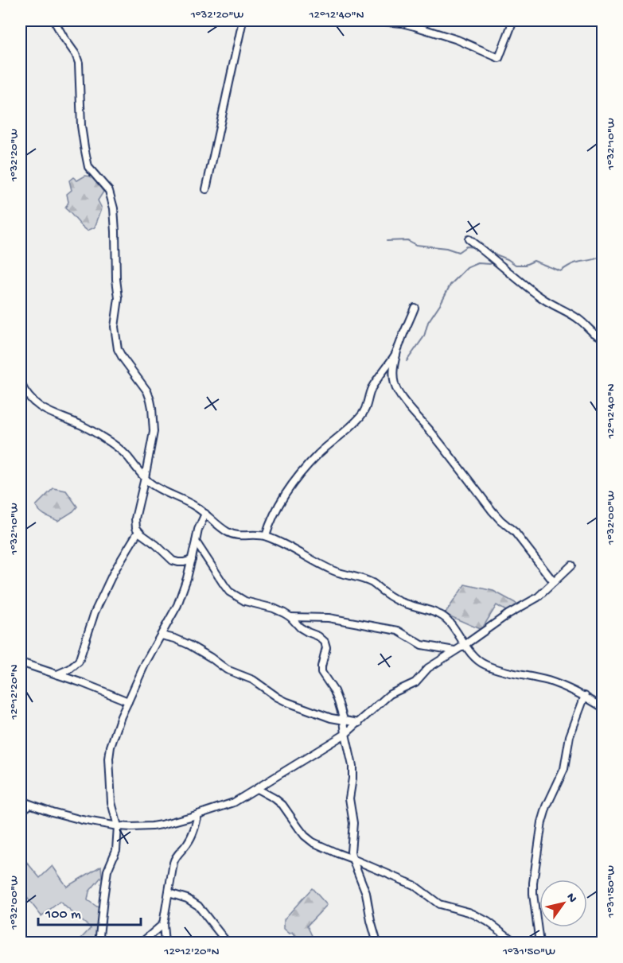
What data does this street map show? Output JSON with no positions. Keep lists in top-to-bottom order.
{
  "scale_bar": "100 m",
  "north": "top right",
  "coordinates": [
    "1°32'20\"W",
    "12°12'40\"N",
    "1°32'10\"W",
    "1°32'00\"W",
    "12°12'20\"N",
    "1°31'50\"W"
  ]
}
